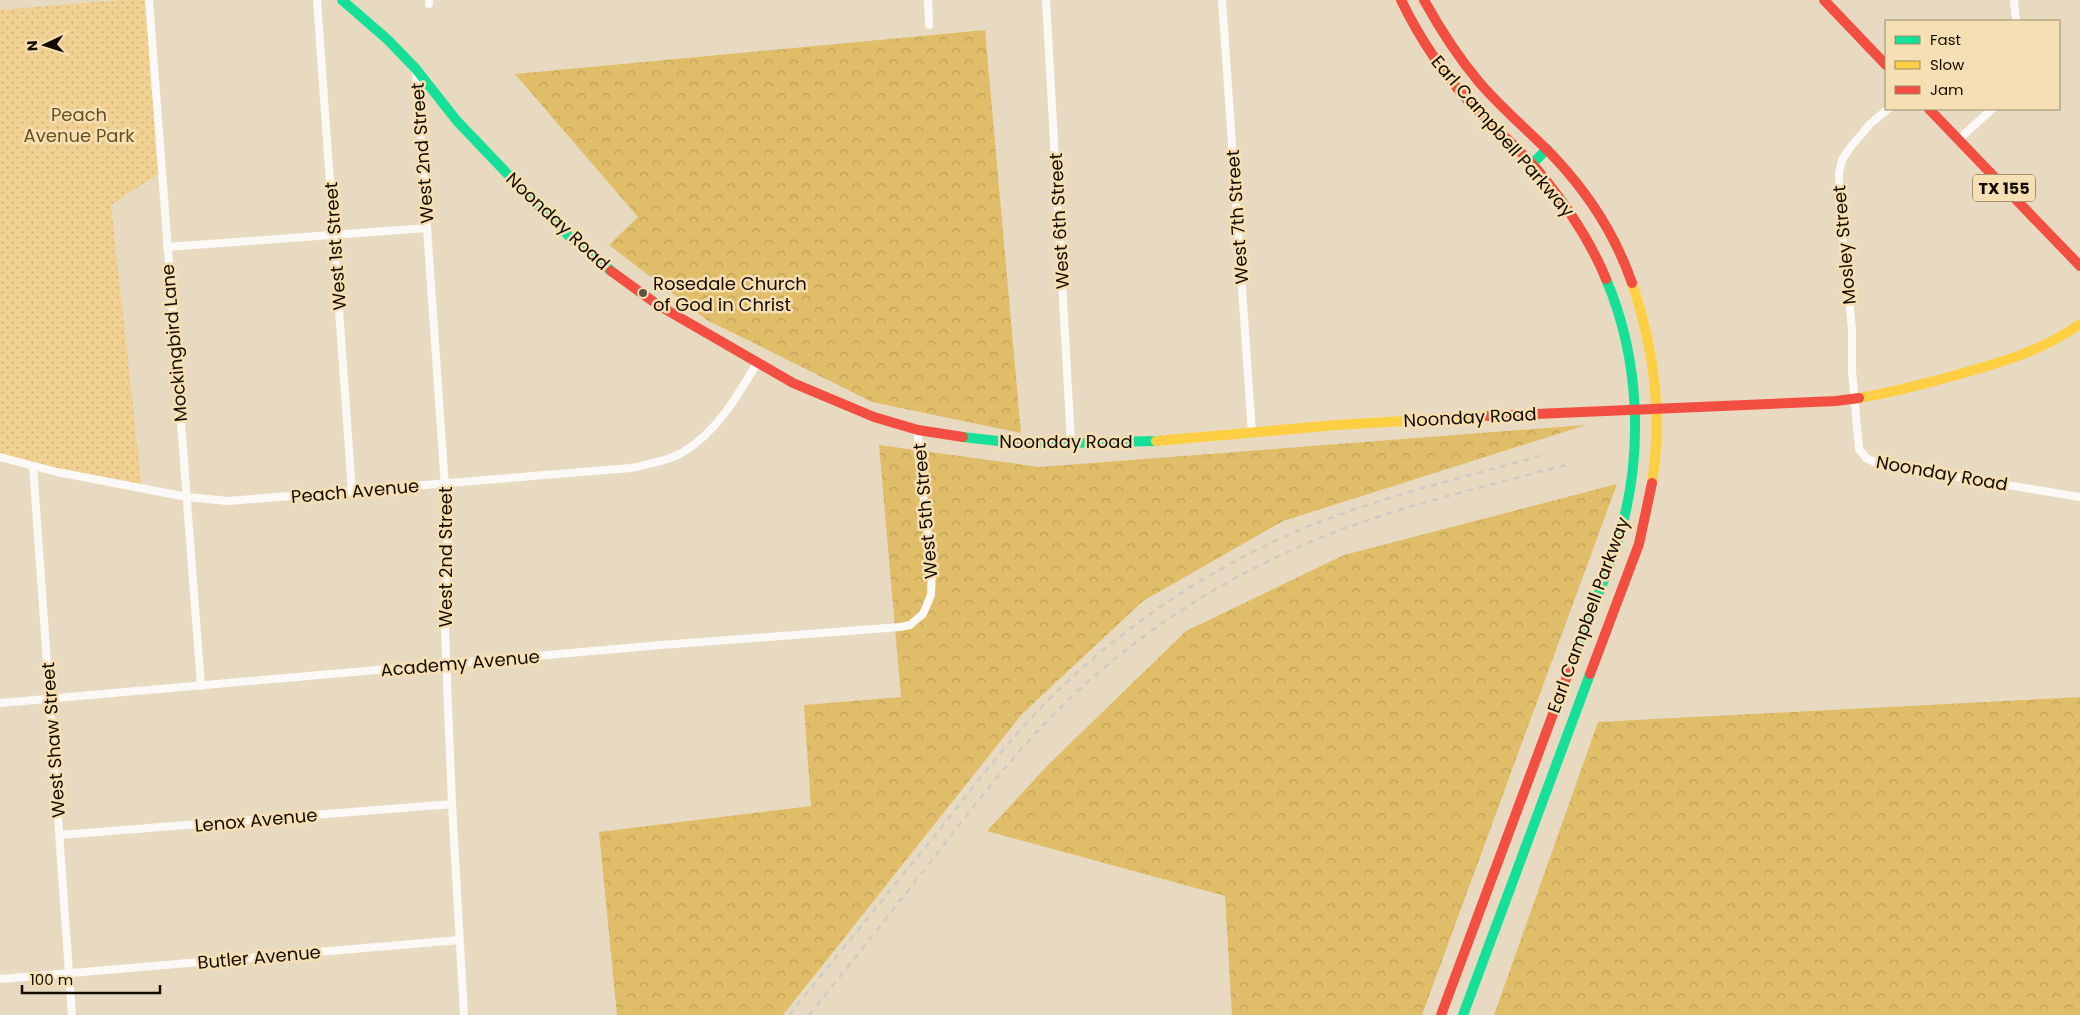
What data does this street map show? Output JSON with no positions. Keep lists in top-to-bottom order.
{
  "streets": {
    "main road": ["Earl Campbell Parkway", "TX 155", "Noonday Road"],
    "street": [
      "West 2nd Street",
      "West 7th Street",
      "West 6th Street",
      "Mosley Street",
      "West 1st Street",
      "Mockingbird Lane",
      "Peach Avenue",
      "West 5th Street",
      "Academy Avenue",
      "West Shaw Street",
      "Lenox Avenue",
      "Butler Avenue"
    ]
  },
  "crossings": [
    ["Earl Campbell Parkway", "Noonday Road"],
    ["West 2nd Street", "Noonday Road"],
    ["West 2nd Street", "Peach Avenue"],
    ["West 2nd Street", "Academy Avenue"],
    ["West 2nd Street", "Lenox Avenue"],
    ["West 2nd Street", "Butler Avenue"],
    ["West 7th Street", "Noonday Road"],
    ["Noonday Road", "West 6th Street"],
    ["Noonday Road", "Mosley Street"],
    ["Noonday Road", "Peach Avenue"],
    ["Noonday Road", "West 5th Street"],
    ["West 1st Street", "Peach Avenue"],
    ["Mockingbird Lane", "Peach Avenue"],
    ["Mockingbird Lane", "Academy Avenue"],
    ["Peach Avenue", "West Shaw Street"],
    ["West 5th Street", "Academy Avenue"],
    ["Academy Avenue", "West Shaw Street"],
    ["West Shaw Street", "Lenox Avenue"],
    ["West Shaw Street", "Butler Avenue"]
  ],
  "parks": ["Peach Avenue Park"],
  "places": ["Rosedale Church of God in Christ"],
  "legend": ["Fast", "Slow", "Jam"],
  "scale_bar": "100 m",
  "north": "left"
}
